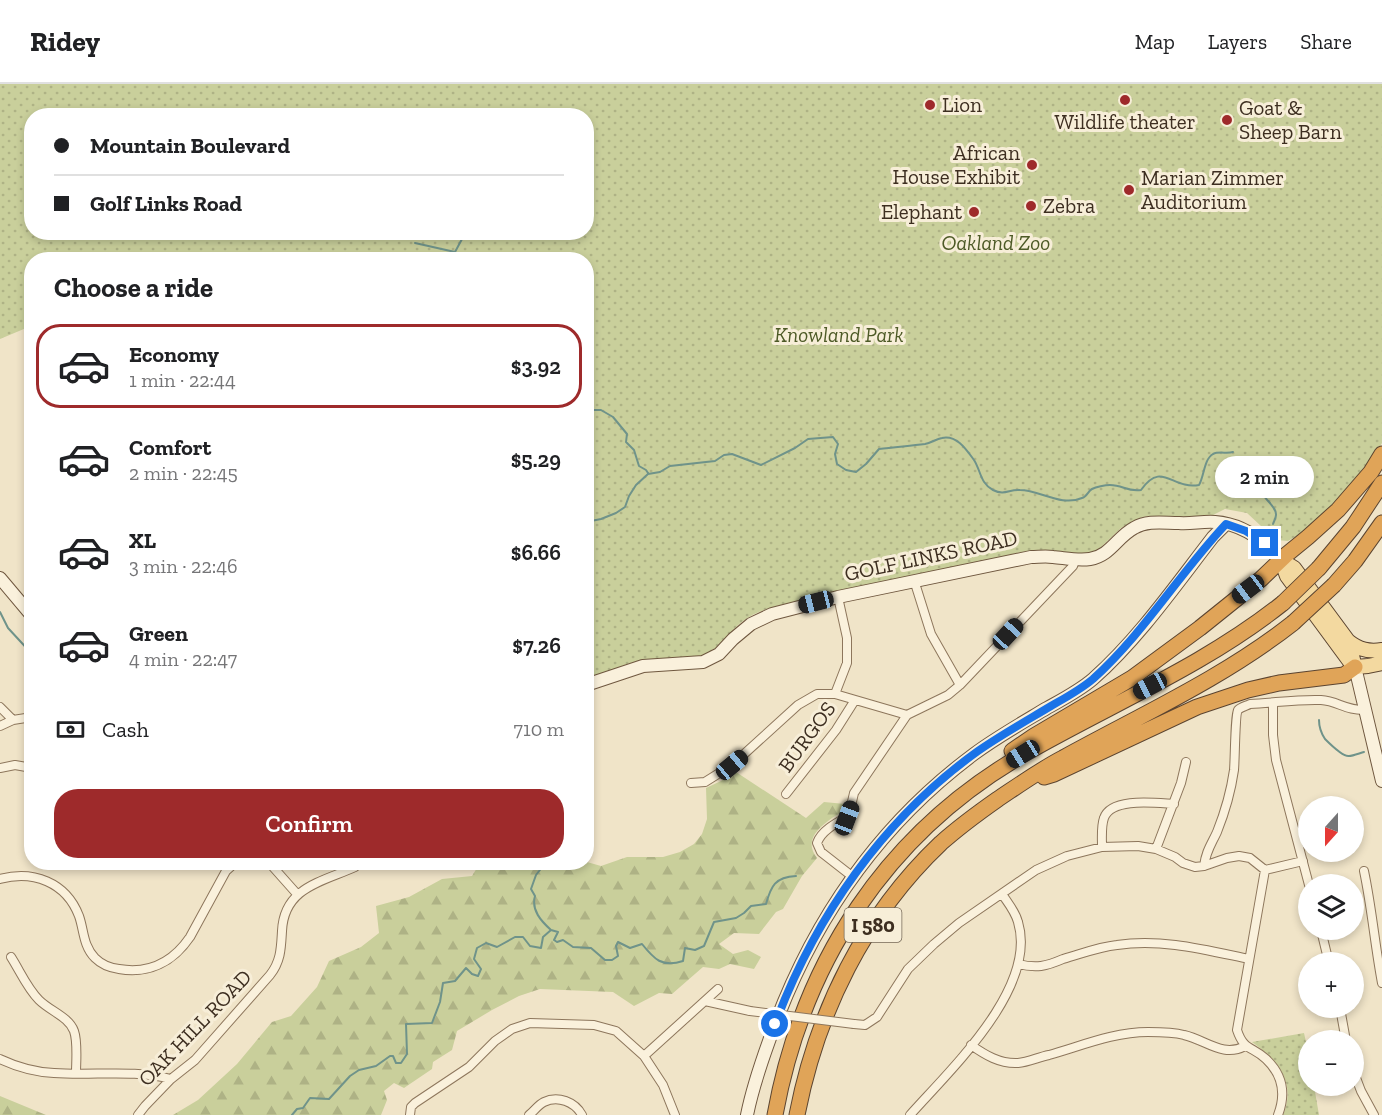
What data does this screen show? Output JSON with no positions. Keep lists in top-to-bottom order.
{
  "streets": {
    "highway": ["I 580"],
    "main road": ["GOLF LINKS ROAD"],
    "street": ["BURGOS", "OAK HILL ROAD"]
  },
  "parks": ["Oakland Zoo", "Knowland Park"],
  "places": [
    "Wildlife theater",
    "Lion",
    "Goat & Sheep Barn",
    "African House Exhibit",
    "Marian Zimmer Auditorium",
    "Zebra",
    "Elephant"
  ],
  "north": "bottom",
  "page": {
    "header": "Ridey",
    "nav": ["Map", "Layers", "Share"],
    "banner": ["Mountain Boulevard", "Golf Links Road"],
    "heading": "Choose a ride",
    "list": [
      {
        "name": "Economy",
        "note": "1 min · 22:44",
        "value": "$3.92"
      },
      {
        "name": "Comfort",
        "note": "2 min · 22:45",
        "value": "$5.29"
      },
      {
        "name": "XL",
        "note": "3 min · 22:46",
        "value": "$6.66"
      },
      {
        "name": "Green",
        "note": "4 min · 22:47",
        "value": "$7.26"
      }
    ],
    "bubble": "2 min",
    "pay": ["Cash", "710 m"],
    "buttons": "Confirm",
    "map_buttons": ["+", "−"]
  }
}
